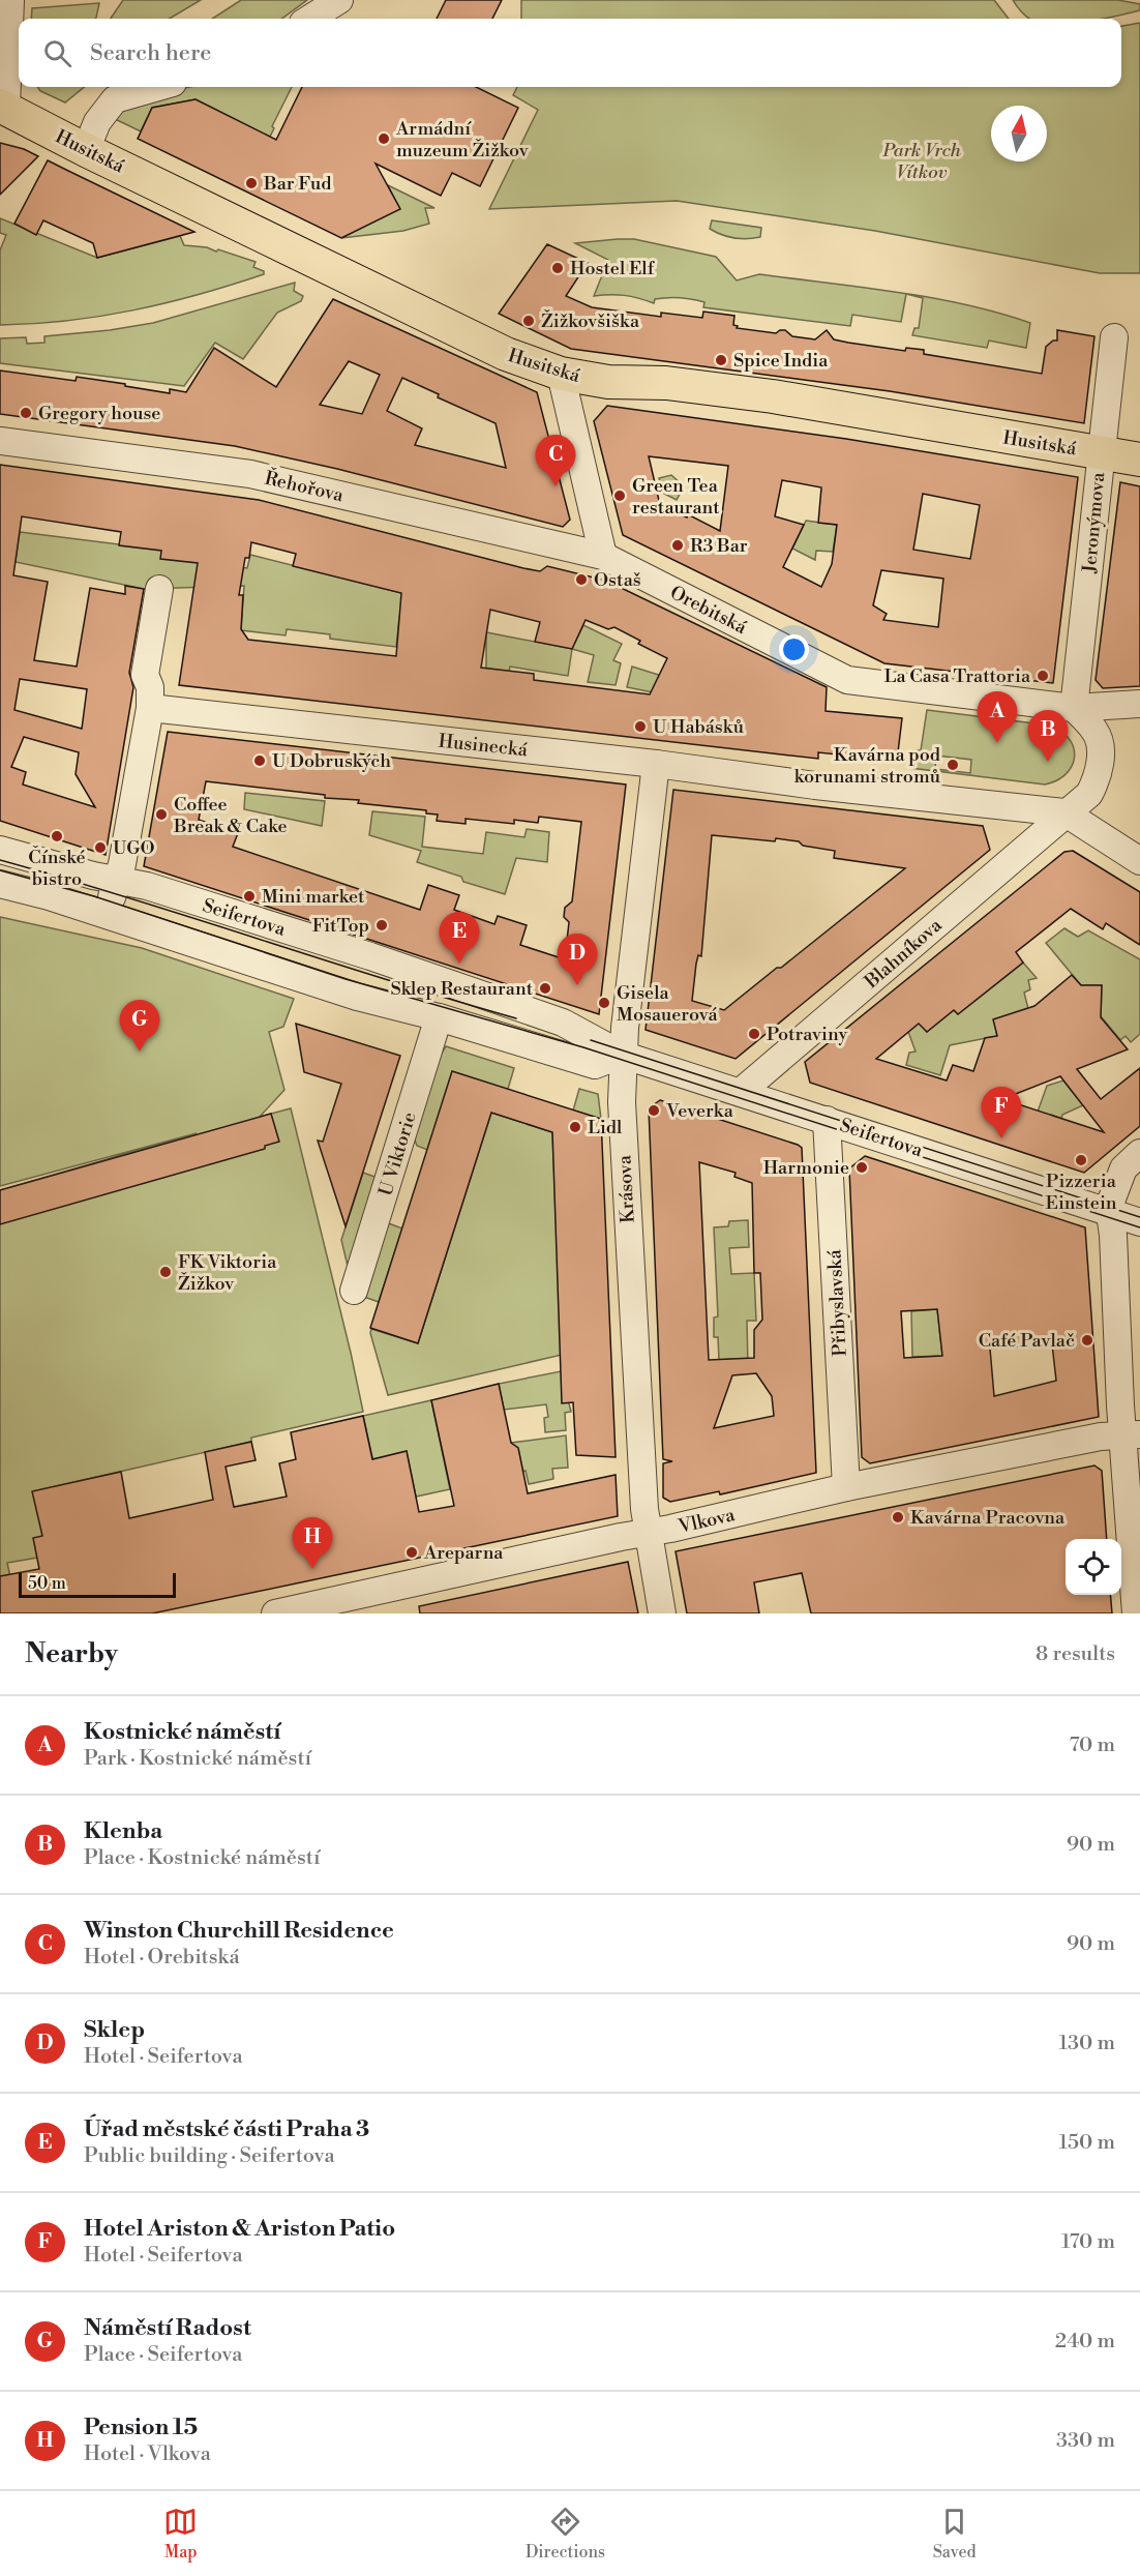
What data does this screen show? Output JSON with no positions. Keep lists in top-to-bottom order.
{
  "streets": {
    "main road": ["Husitská"],
    "street": [
      "Řehořova",
      "Jeronýmova",
      "Orebitská",
      "Husinecká",
      "Seifertova",
      "Blahníkova",
      "U Viktorie",
      "Krásova",
      "Přibyslavská",
      "Vlkova"
    ]
  },
  "crossings": [
    ["Husitská", "Jeronýmova"],
    ["Řehořova", "Orebitská"],
    ["Jeronýmova", "Orebitská"],
    ["Jeronýmova", "Blahníkova"],
    ["Orebitská", "Blahníkova"],
    ["Husinecká", "Blahníkova"],
    ["Husinecká", "Krásova"],
    ["Seifertova", "Blahníkova"],
    ["Seifertova", "Krásova"],
    ["Seifertova", "Přibyslavská"],
    ["Krásova", "Vlkova"],
    ["Přibyslavská", "Vlkova"]
  ],
  "parks": ["Park Vrch Vítkov"],
  "places": [
    "Armádní muzeum Žižkov",
    "Bar Fud",
    "Hostel Elf",
    "Žižkovšiška",
    "Spice India",
    "Gregory house",
    "Green Tea restaurant",
    "R3 Bar",
    "Ostaš",
    "La Casa Trattoria",
    "U Habásků",
    "U Dobruských",
    "Kavárna pod korunami stromů",
    "Coffee Break & Cake",
    "Čínské bistro",
    "UGO",
    "Mini market",
    "FitTop",
    "Sklep Restaurant",
    "Gisela Mosauerová",
    "Potraviny",
    "Veverka",
    "Lidl",
    "Pizzeria Einstein",
    "Harmonie",
    "FK Viktoria Žižkov",
    "Café Pavlač",
    "Kavárna Pracovna",
    "Areparna"
  ],
  "scale_bar": "50 m",
  "north": "top",
  "page": {
    "search": "Search here",
    "pins": [
      "C",
      "A",
      "B",
      "E",
      "D",
      "G",
      "F",
      "H"
    ],
    "scale": "50 m",
    "heading": ["Nearby", "8 results"],
    "list": [
      {
        "mark": "A",
        "name": "Kostnické náměstí",
        "note": "Park · Kostnické náměstí",
        "value": "70 m"
      },
      {
        "mark": "B",
        "name": "Klenba",
        "note": "Place · Kostnické náměstí",
        "value": "90 m"
      },
      {
        "mark": "C",
        "name": "Winston Churchill Residence",
        "note": "Hotel · Orebitská",
        "value": "90 m"
      },
      {
        "mark": "D",
        "name": "Sklep",
        "note": "Hotel · Seifertova",
        "value": "130 m"
      },
      {
        "mark": "E",
        "name": "Úřad městské části Praha 3",
        "note": "Public building · Seifertova",
        "value": "150 m"
      },
      {
        "mark": "F",
        "name": "Hotel Ariston & Ariston Patio",
        "note": "Hotel · Seifertova",
        "value": "170 m"
      },
      {
        "mark": "G",
        "name": "Náměstí Radost",
        "note": "Place · Seifertova",
        "value": "240 m"
      },
      {
        "mark": "H",
        "name": "Pension 15",
        "note": "Hotel · Vlkova",
        "value": "330 m"
      }
    ],
    "nav": ["Map", "Directions", "Saved"]
  }
}
